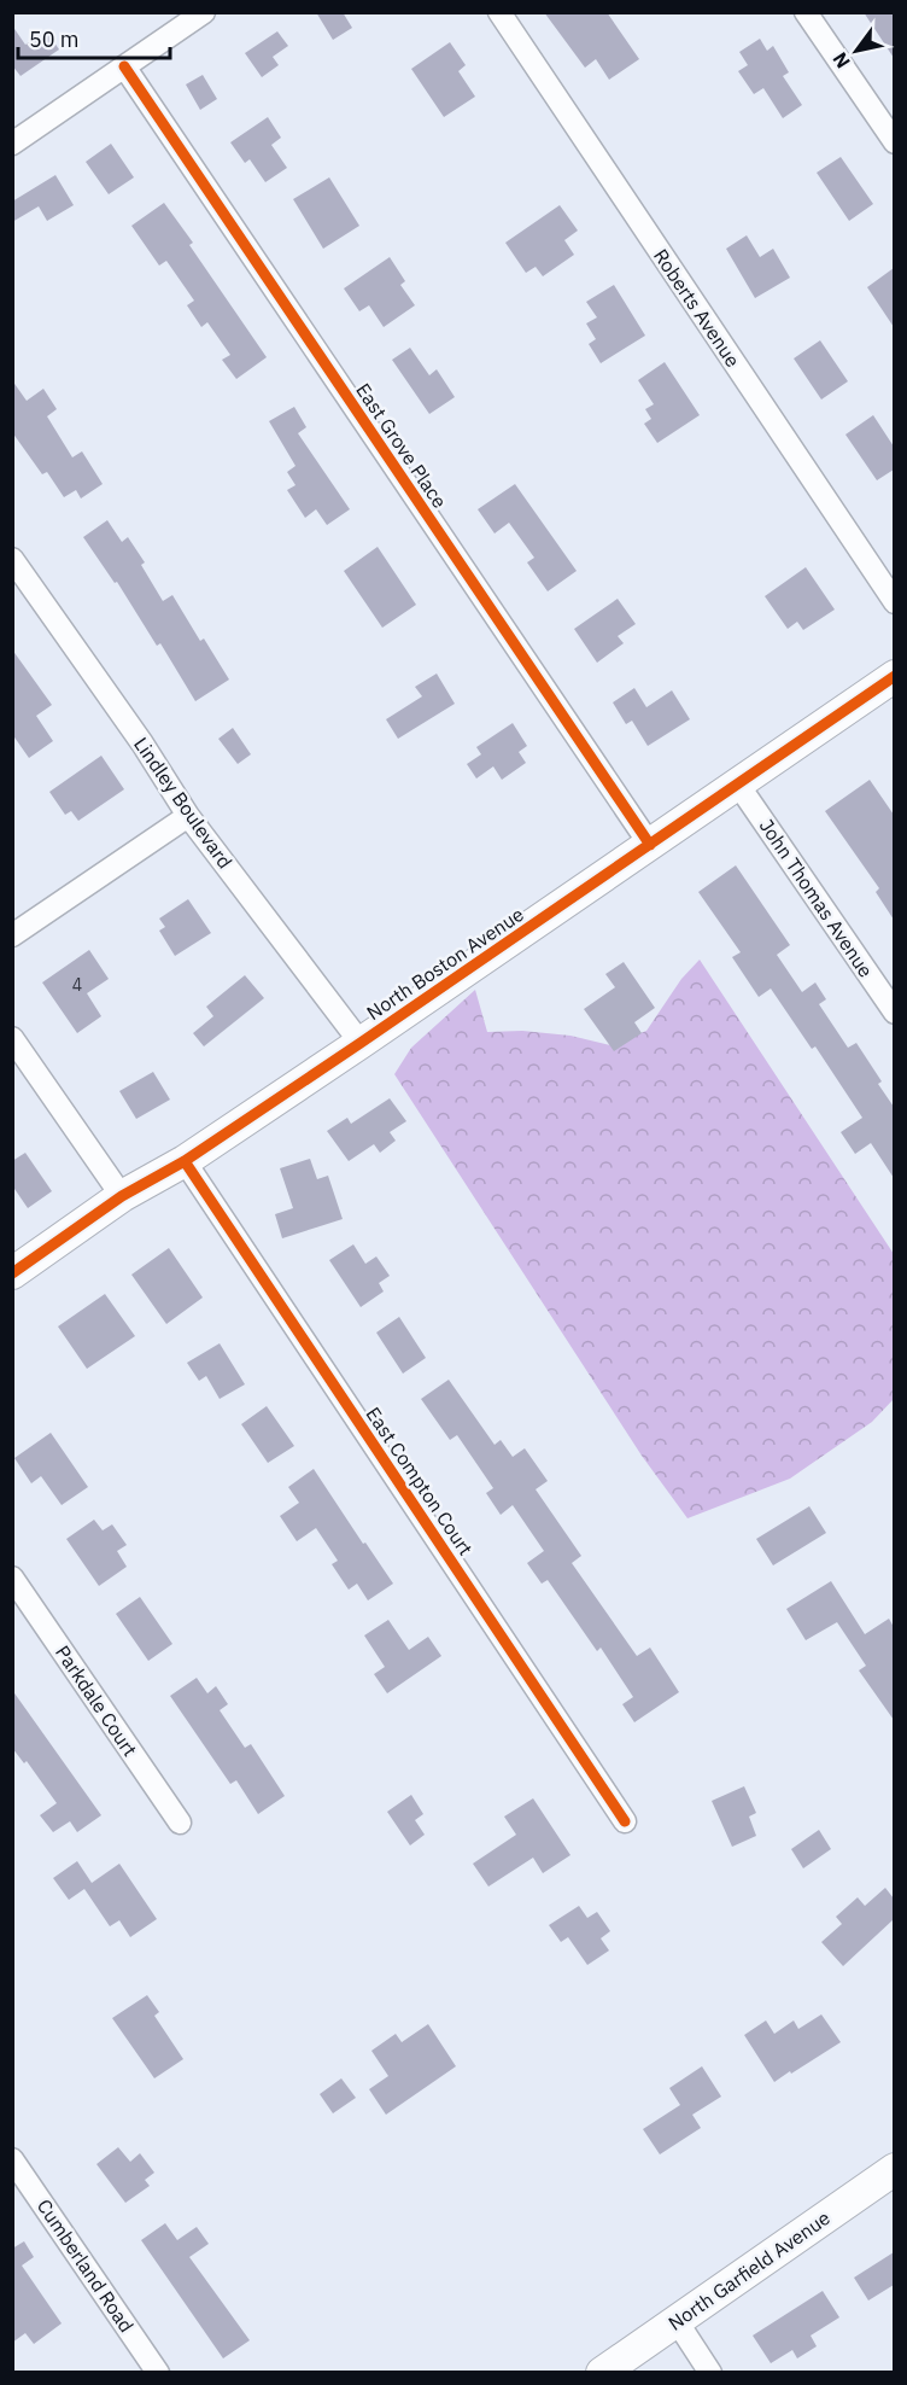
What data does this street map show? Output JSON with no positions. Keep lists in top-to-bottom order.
{
  "streets": {
    "street": [
      "Roberts Avenue",
      "East Grove Place",
      "Lindley Boulevard",
      "John Thomas Avenue",
      "North Boston Avenue",
      "East Compton Court",
      "Parkdale Court",
      "Cumberland Road",
      "North Garfield Avenue"
    ]
  },
  "crossings": [
    ["East Grove Place", "North Boston Avenue"],
    ["Lindley Boulevard", "North Boston Avenue"],
    ["John Thomas Avenue", "North Boston Avenue"],
    ["North Boston Avenue", "East Compton Court"]
  ],
  "house_numbers": ["4"],
  "scale_bar": "50 m",
  "north": "bottom left"
}
